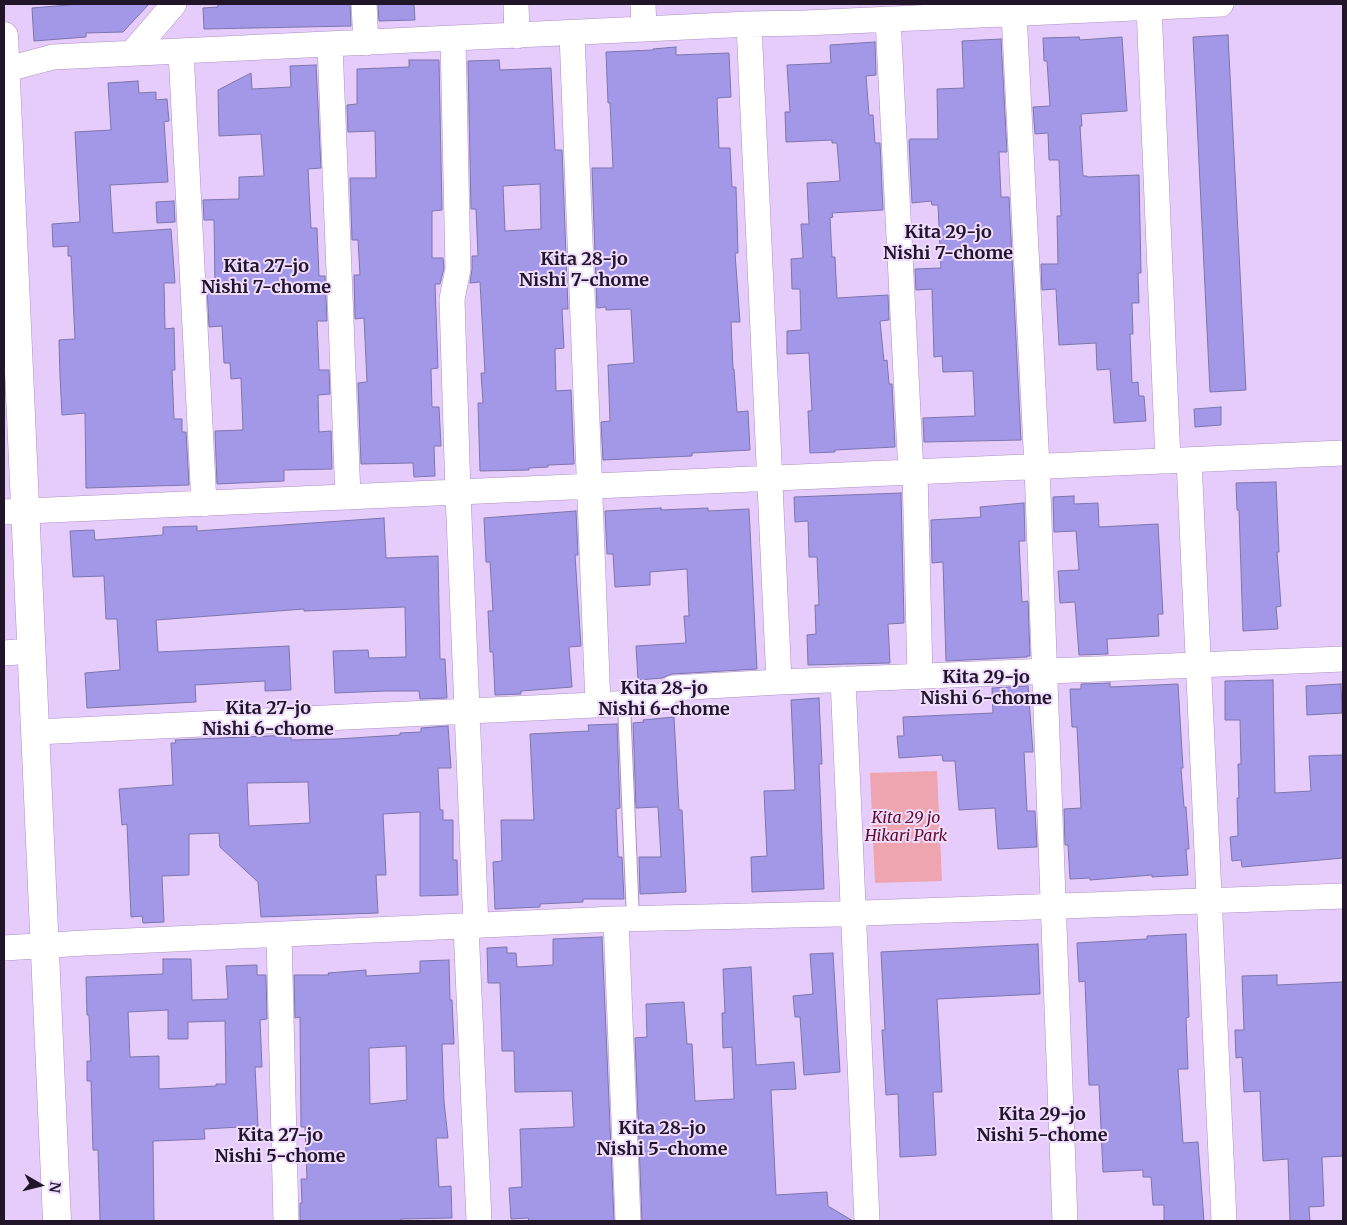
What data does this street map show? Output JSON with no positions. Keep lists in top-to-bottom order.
{
  "districts": [
    "Kita 29-jo Nishi 7-chome",
    "Kita 28-jo Nishi 7-chome",
    "Kita 27-jo Nishi 7-chome",
    "Kita 29-jo Nishi 6-chome",
    "Kita 28-jo Nishi 6-chome",
    "Kita 27-jo Nishi 6-chome",
    "Kita 29-jo Nishi 5-chome",
    "Kita 28-jo Nishi 5-chome",
    "Kita 27-jo Nishi 5-chome"
  ],
  "parks": ["Kita 29 jo Hikari Park"],
  "north": "right"
}
